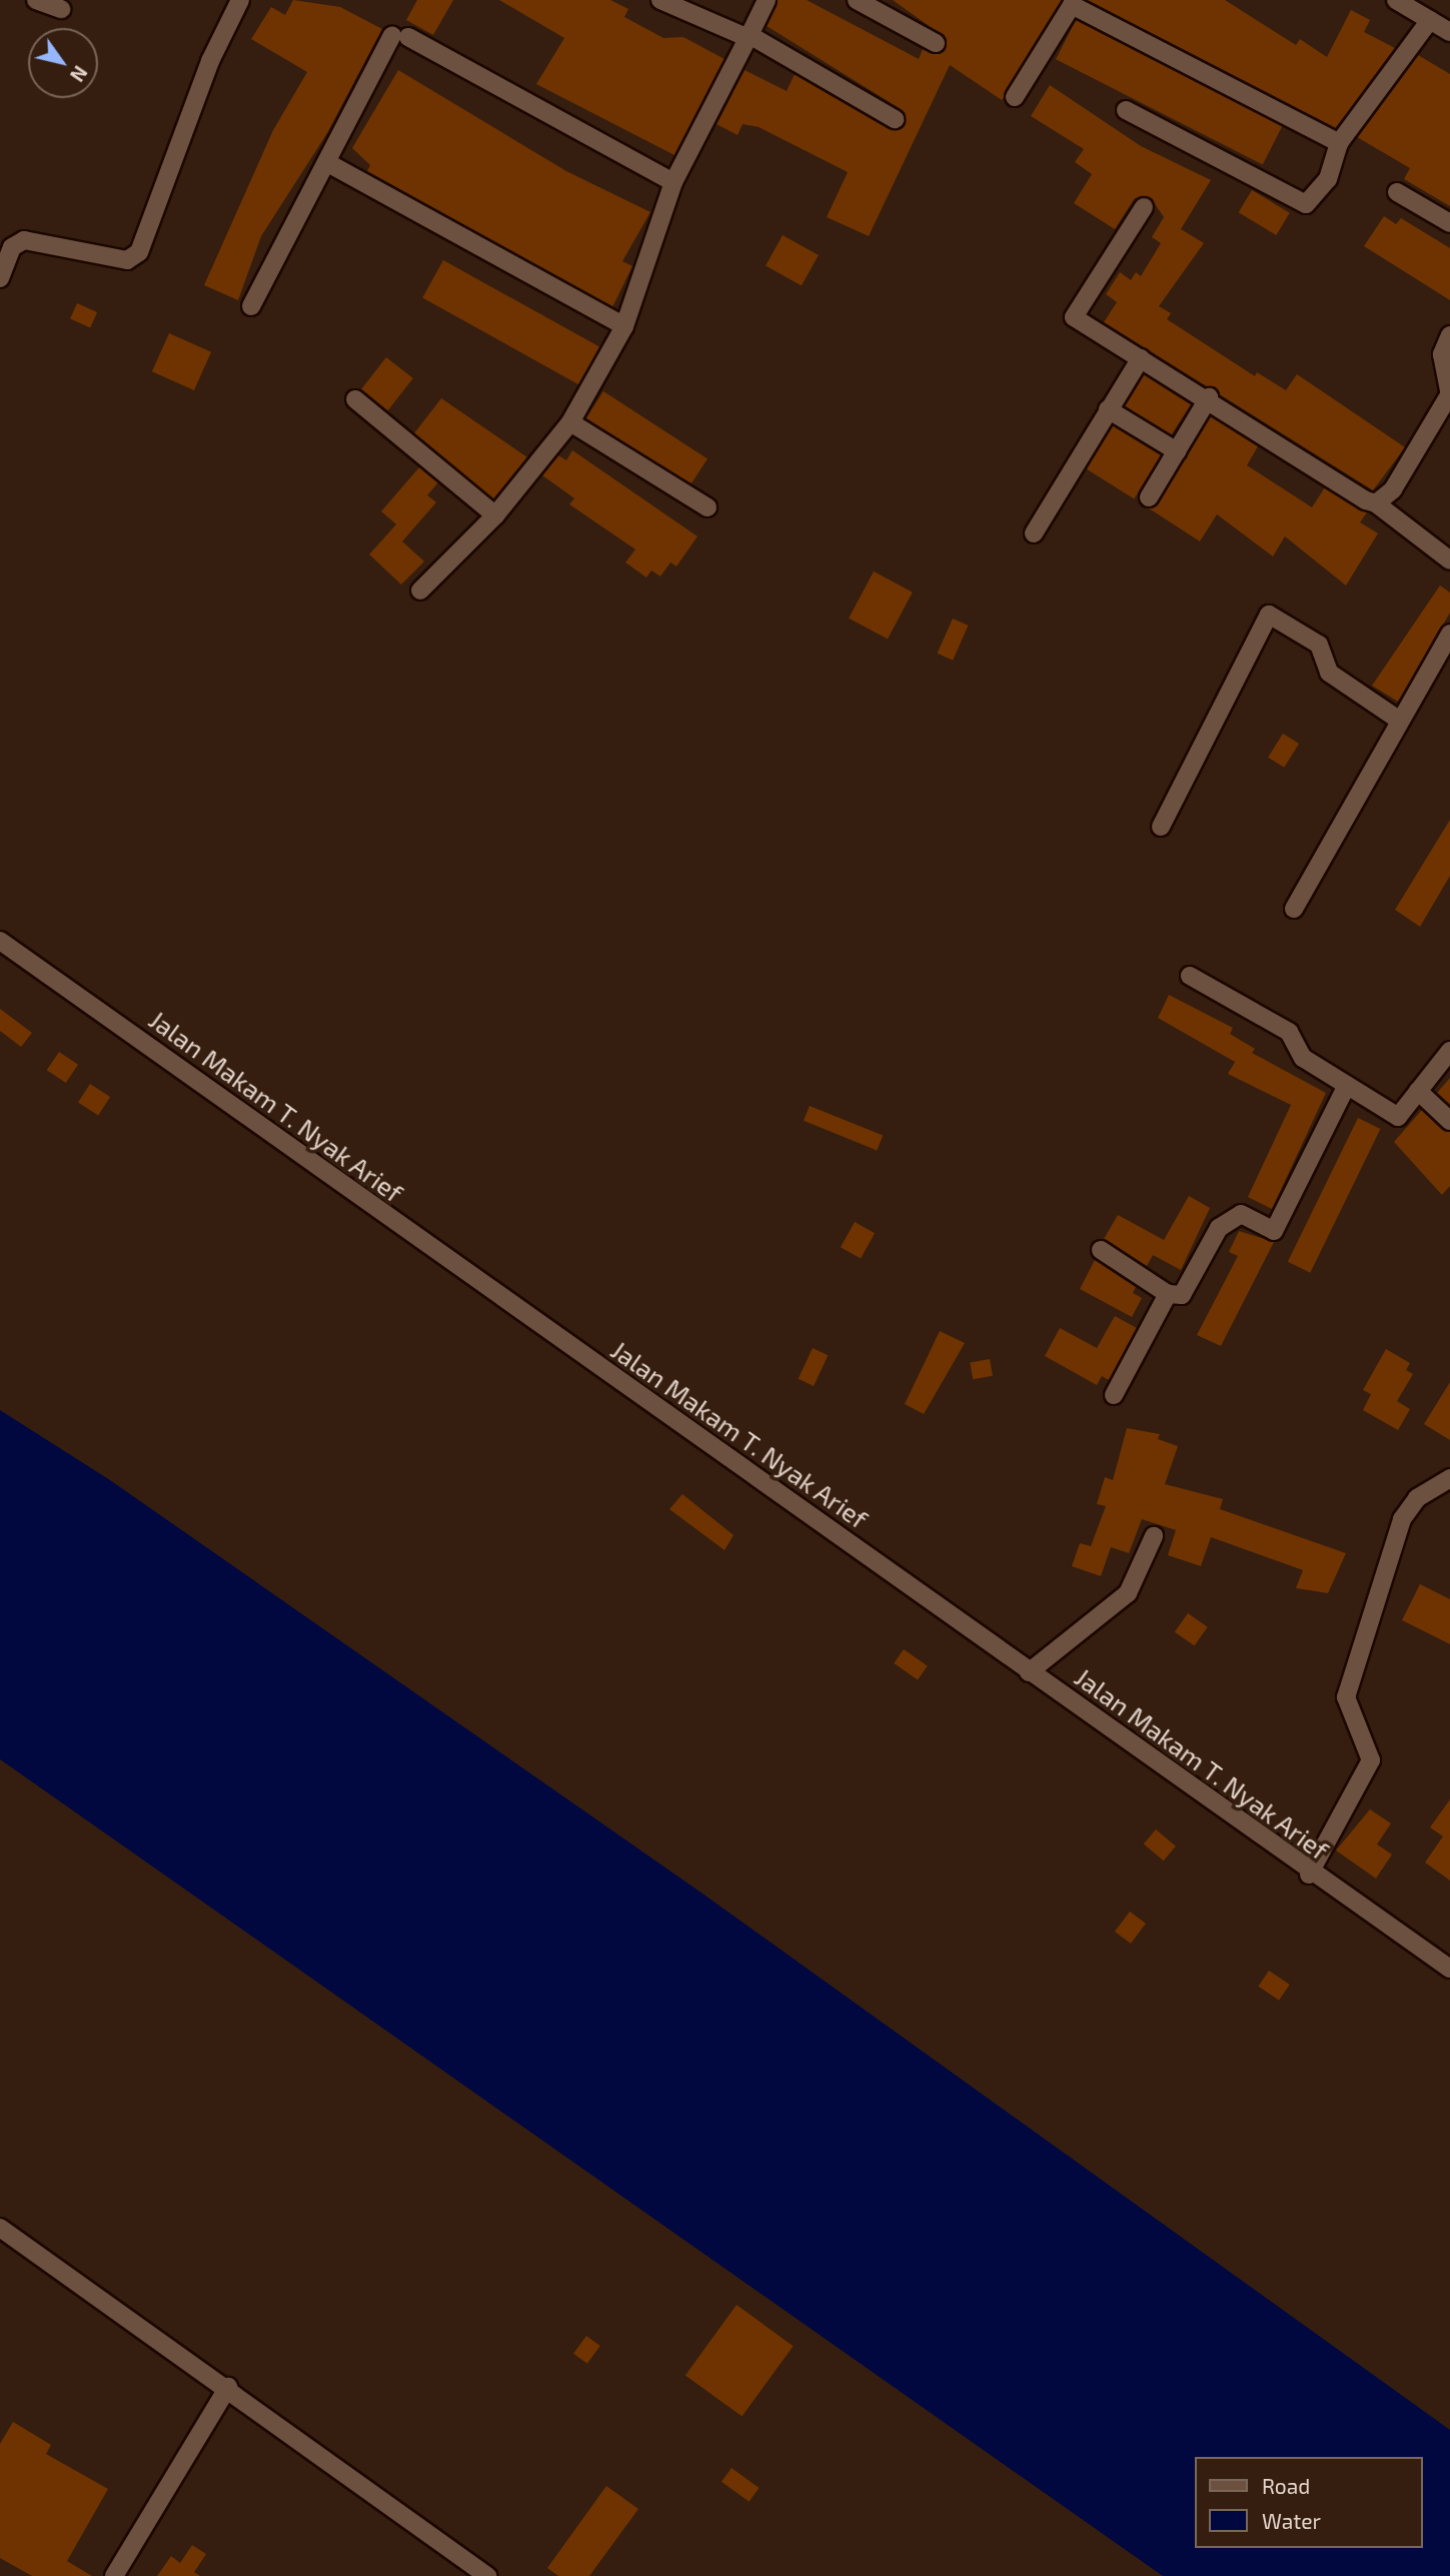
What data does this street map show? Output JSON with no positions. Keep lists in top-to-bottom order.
{
  "streets": {
    "street": ["Jalan Makam T. Nyak Arief"]
  },
  "legend": ["Road", "Water"],
  "north": "bottom right"
}
